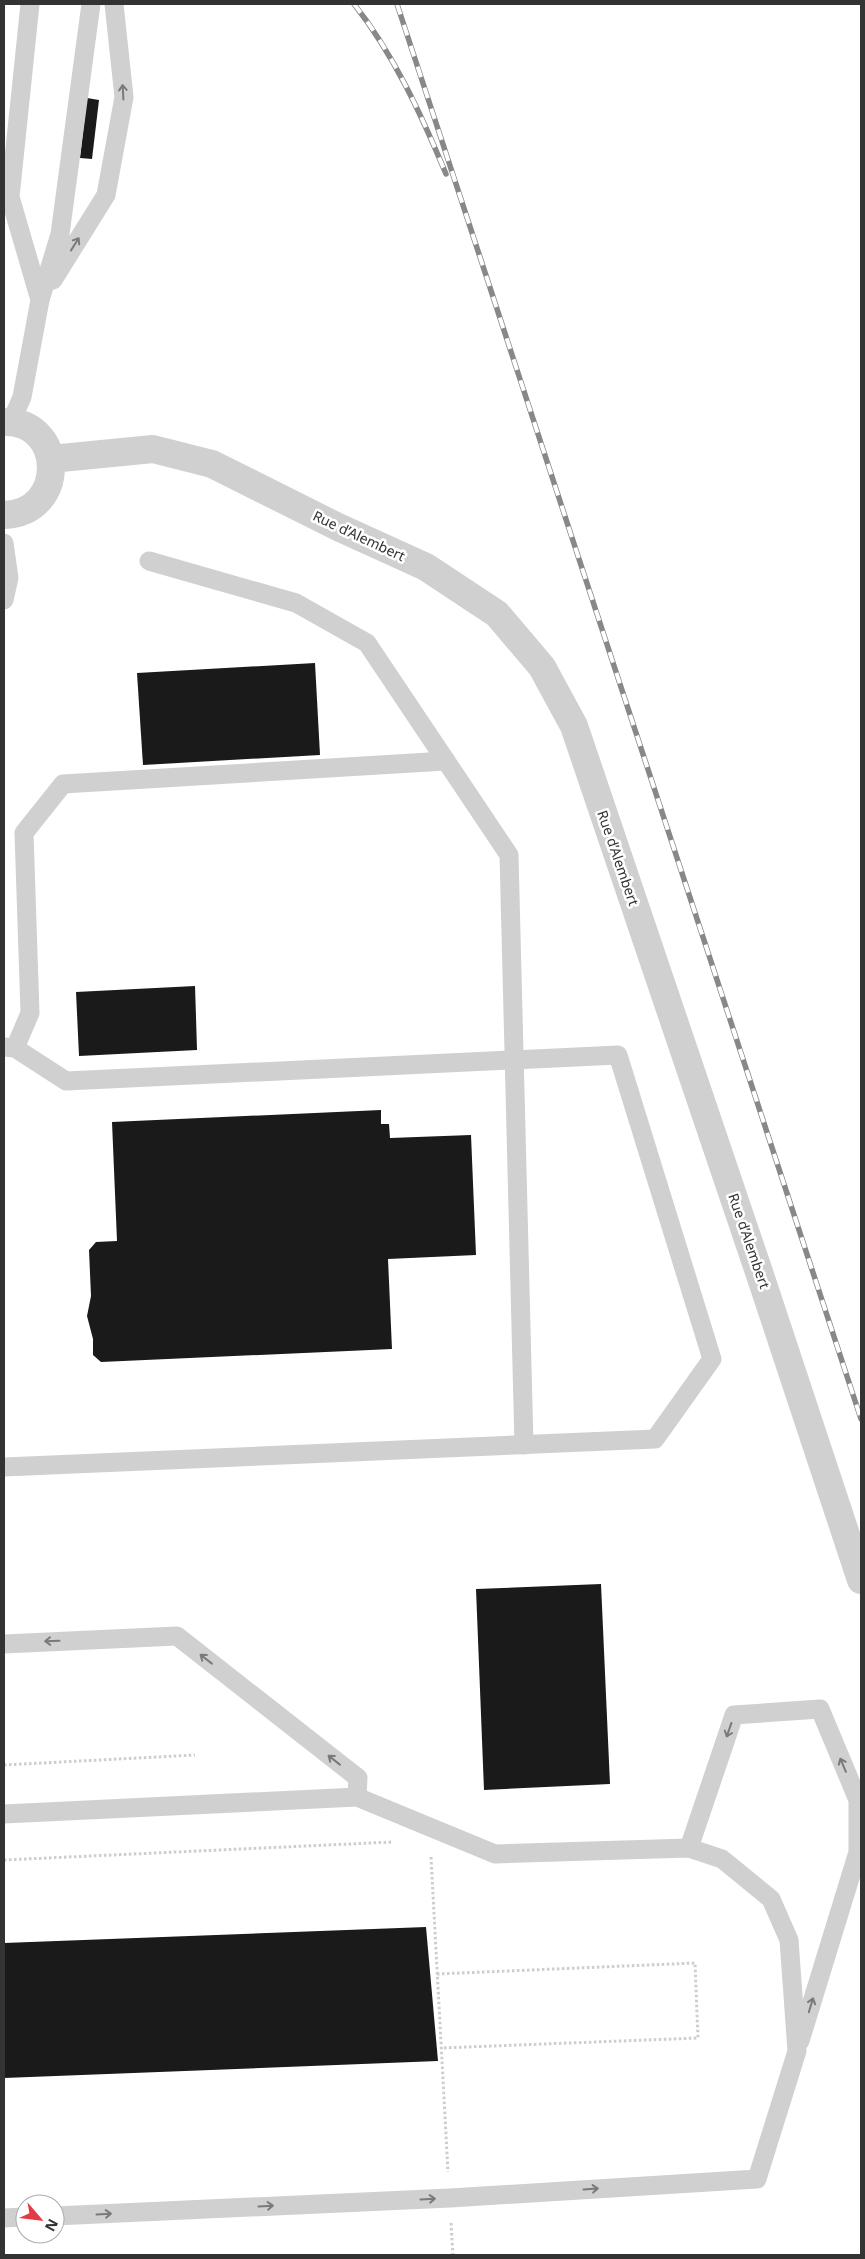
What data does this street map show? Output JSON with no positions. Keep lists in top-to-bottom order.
{
  "streets": {
    "street": ["Rue d’Alembert"]
  },
  "north": "bottom right"
}
